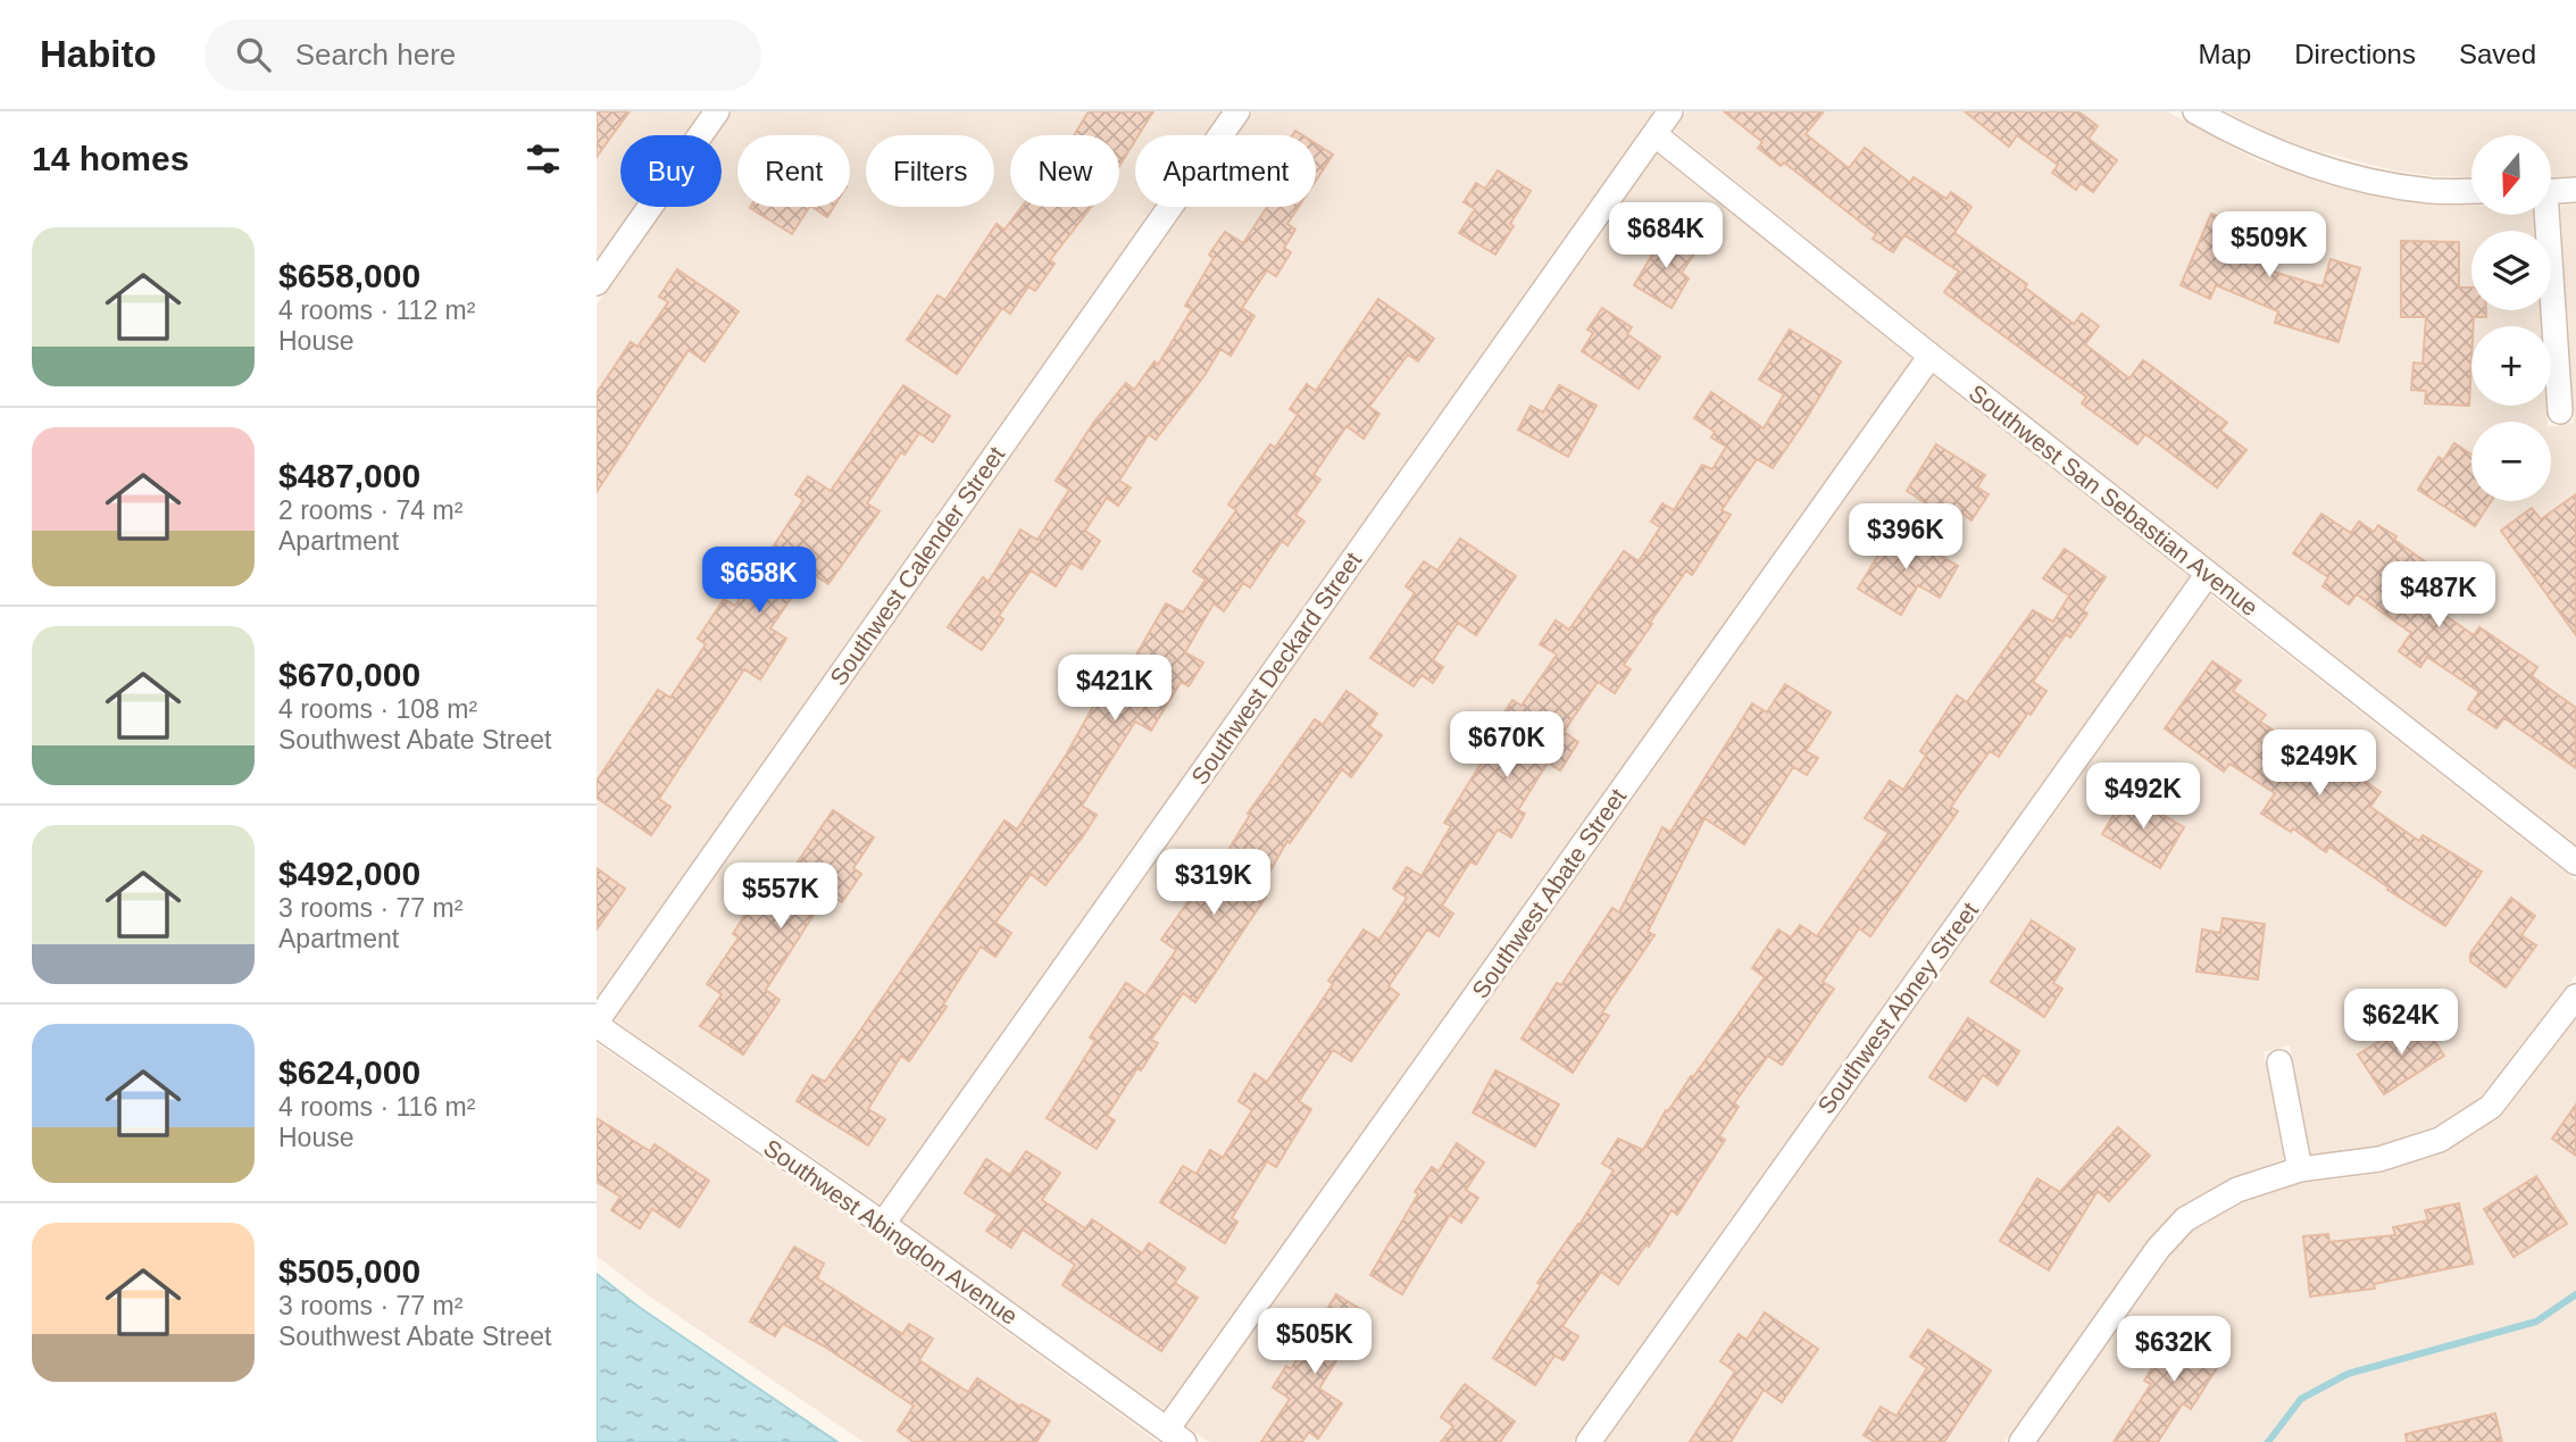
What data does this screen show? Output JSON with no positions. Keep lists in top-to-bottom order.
{
  "streets": {
    "street": [
      "Southwest San Sebastian Avenue",
      "Southwest Calender Street",
      "Southwest Deckard Street",
      "Southwest Abate Street",
      "Southwest Abney Street",
      "Southwest Abingdon Avenue"
    ]
  },
  "crossings": [
    ["Southwest San Sebastian Avenue", "Southwest Deckard Street"],
    ["Southwest San Sebastian Avenue", "Southwest Abate Street"],
    ["Southwest San Sebastian Avenue", "Southwest Abney Street"],
    ["Southwest Calender Street", "Southwest Abingdon Avenue"],
    ["Southwest Deckard Street", "Southwest Abingdon Avenue"],
    ["Southwest Abate Street", "Southwest Abingdon Avenue"]
  ],
  "north": "bottom",
  "page": {
    "header": "Habito",
    "search": "Search here",
    "nav": ["Map", "Directions", "Saved"],
    "heading": "14 homes",
    "map_buttons": ["+", "−"],
    "chip": [
      "Buy",
      "Rent",
      "Filters",
      "New",
      "Apartment"
    ],
    "price": [
      "$684K",
      "$509K",
      "$396K",
      "$658K",
      "$487K",
      "$421K",
      "$670K",
      "$249K",
      "$492K",
      "$319K",
      "$557K",
      "$624K",
      "$505K",
      "$632K"
    ],
    "list": [
      {
        "name": "$658,000",
        "note": "4 rooms · 112 m² · House"
      },
      {
        "name": "$487,000",
        "note": "2 rooms · 74 m² · Apartment"
      },
      {
        "name": "$670,000",
        "note": "4 rooms · 108 m² · Southwest Abate Street"
      },
      {
        "name": "$492,000",
        "note": "3 rooms · 77 m² · Apartment"
      },
      {
        "name": "$624,000",
        "note": "4 rooms · 116 m² · House"
      },
      {
        "name": "$505,000",
        "note": "3 rooms · 77 m² · Southwest Abate Street"
      }
    ]
  }
}
